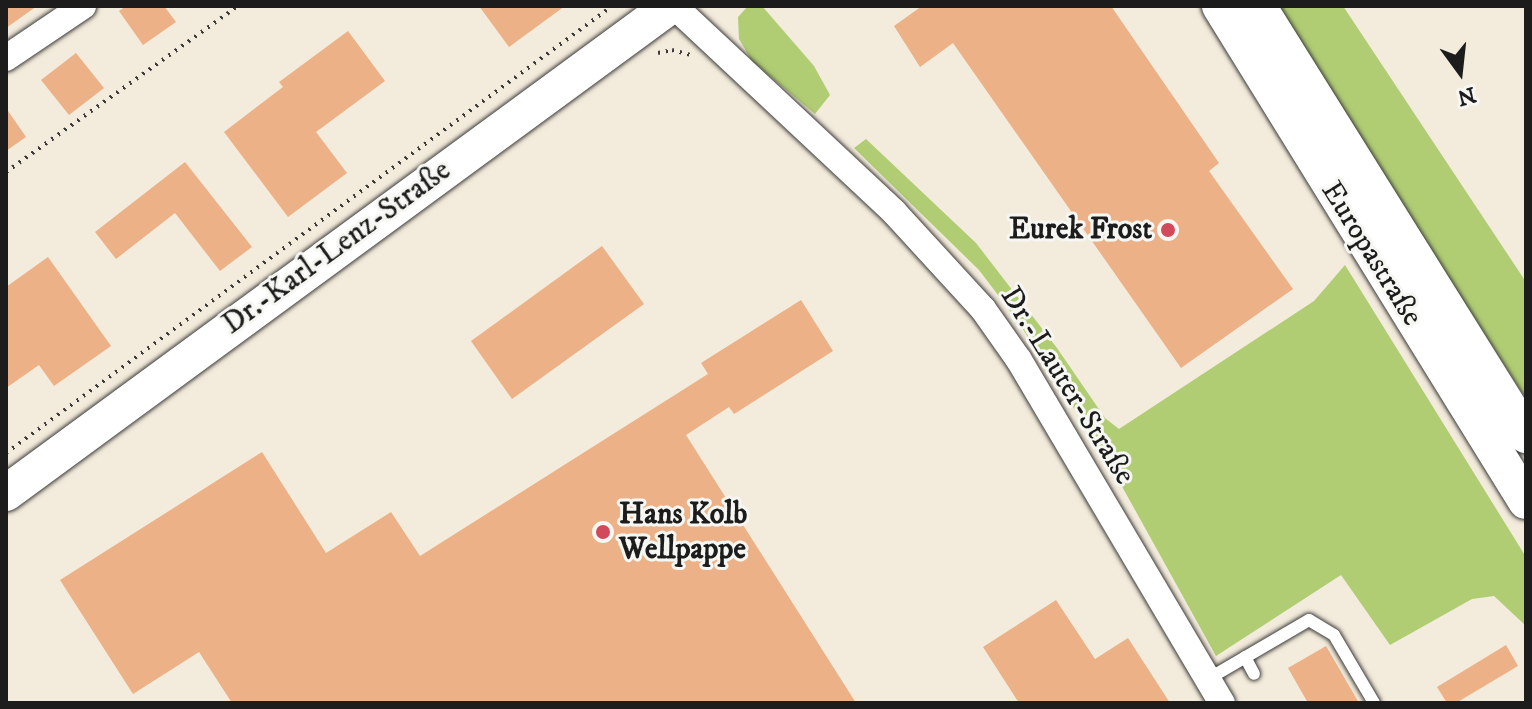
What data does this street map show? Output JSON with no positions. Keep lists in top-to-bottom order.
{
  "streets": {
    "main road": ["Dr.-Karl-Lenz-Straße", "Europastraße"],
    "street": ["Dr.-Lauter-Straße"]
  },
  "crossings": [
    ["Dr.-Karl-Lenz-Straße", "Dr.-Lauter-Straße"]
  ],
  "places": ["Eurek Frost", "Hans Kolb Wellpappe"],
  "north": "bottom"
}
